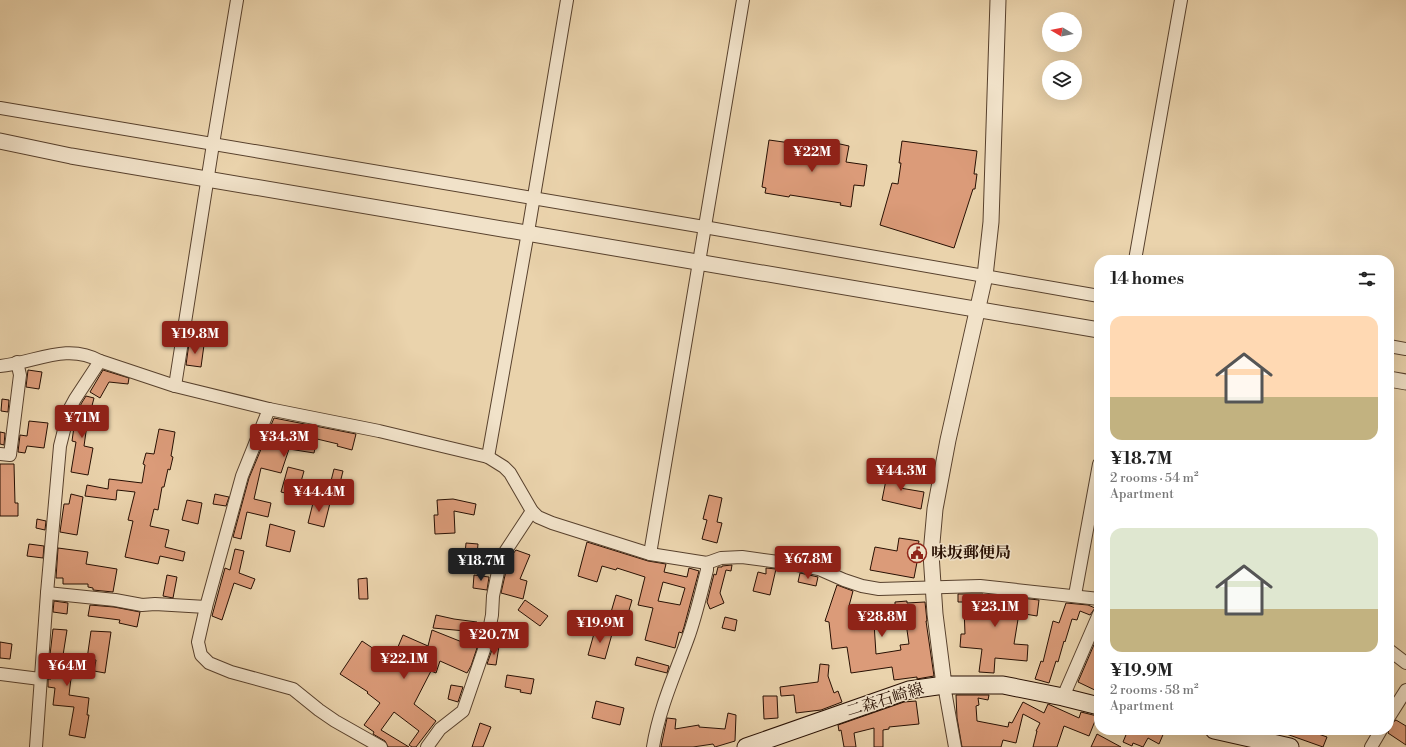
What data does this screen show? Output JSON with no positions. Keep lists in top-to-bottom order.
{
  "streets": {
    "main road": ["二森石崎線"]
  },
  "places": {
    "public building": ["味坂郵便局"]
  },
  "north": "left",
  "page": {
    "price": [
      "¥22M",
      "¥19.8M",
      "¥71M",
      "¥34.3M",
      "¥44.3M",
      "¥44.4M",
      "¥67.8M",
      "¥18.7M",
      "¥23.1M",
      "¥28.8M",
      "¥19.9M",
      "¥20.7M",
      "¥22.1M",
      "¥64M"
    ],
    "heading": "14 homes",
    "list": [
      {
        "name": "¥18.7M",
        "note": "2 rooms · 54 m² · Apartment"
      },
      {
        "name": "¥19.9M",
        "note": "2 rooms · 58 m² · Apartment"
      }
    ]
  }
}
